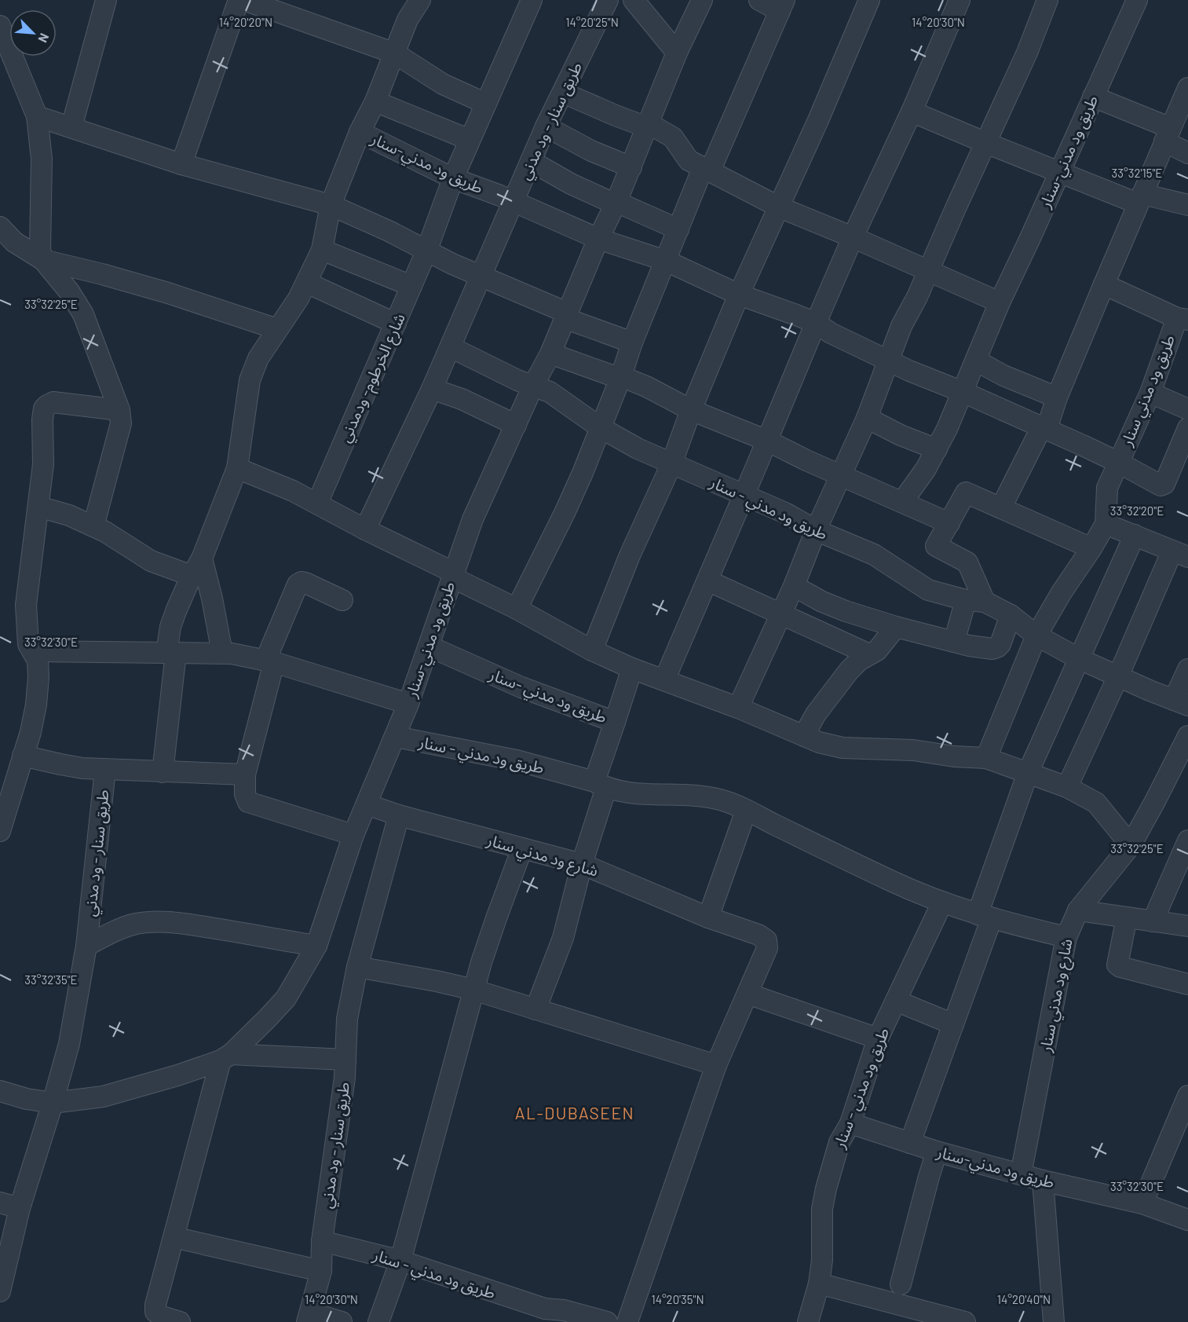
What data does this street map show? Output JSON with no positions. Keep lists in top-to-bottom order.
{
  "streets": {
    "street": [
      "طريق سنار - ود مدني",
      "طريق ود مدني-سنار",
      "شارع الخرطوم- ودمدني",
      "طريق ود مدني سنار",
      "طريق ود مدني - سنار",
      "طريق ود مدني -سنار",
      "شارع ود مدني سنار"
    ]
  },
  "crossings": [
    ["طريق سنار - ود مدني", "طريق ود مدني-سنار"],
    ["طريق سنار - ود مدني", "طريق ود مدني - سنار"],
    ["طريق سنار - ود مدني", "شارع ود مدني سنار"],
    ["طريق ود مدني-سنار", "شارع الخرطوم- ودمدني"],
    ["طريق ود مدني-سنار", "طريق ود مدني - سنار"],
    ["طريق ود مدني-سنار", "طريق ود مدني -سنار"],
    ["طريق ود مدني-سنار", "شارع ود مدني سنار"],
    ["طريق ود مدني - سنار", "شارع ود مدني سنار"]
  ],
  "districts": ["AL-DUBASEEN"],
  "north": "bottom right",
  "coordinates": [
    "14°20'20\"N",
    "14°20'25\"N",
    "14°20'30\"N",
    "33°32'15\"E",
    "33°32'25\"E",
    "33°32'20\"E",
    "33°32'30\"E",
    "33°32'35\"E",
    "14°20'35\"N",
    "14°20'40\"N"
  ]
}
